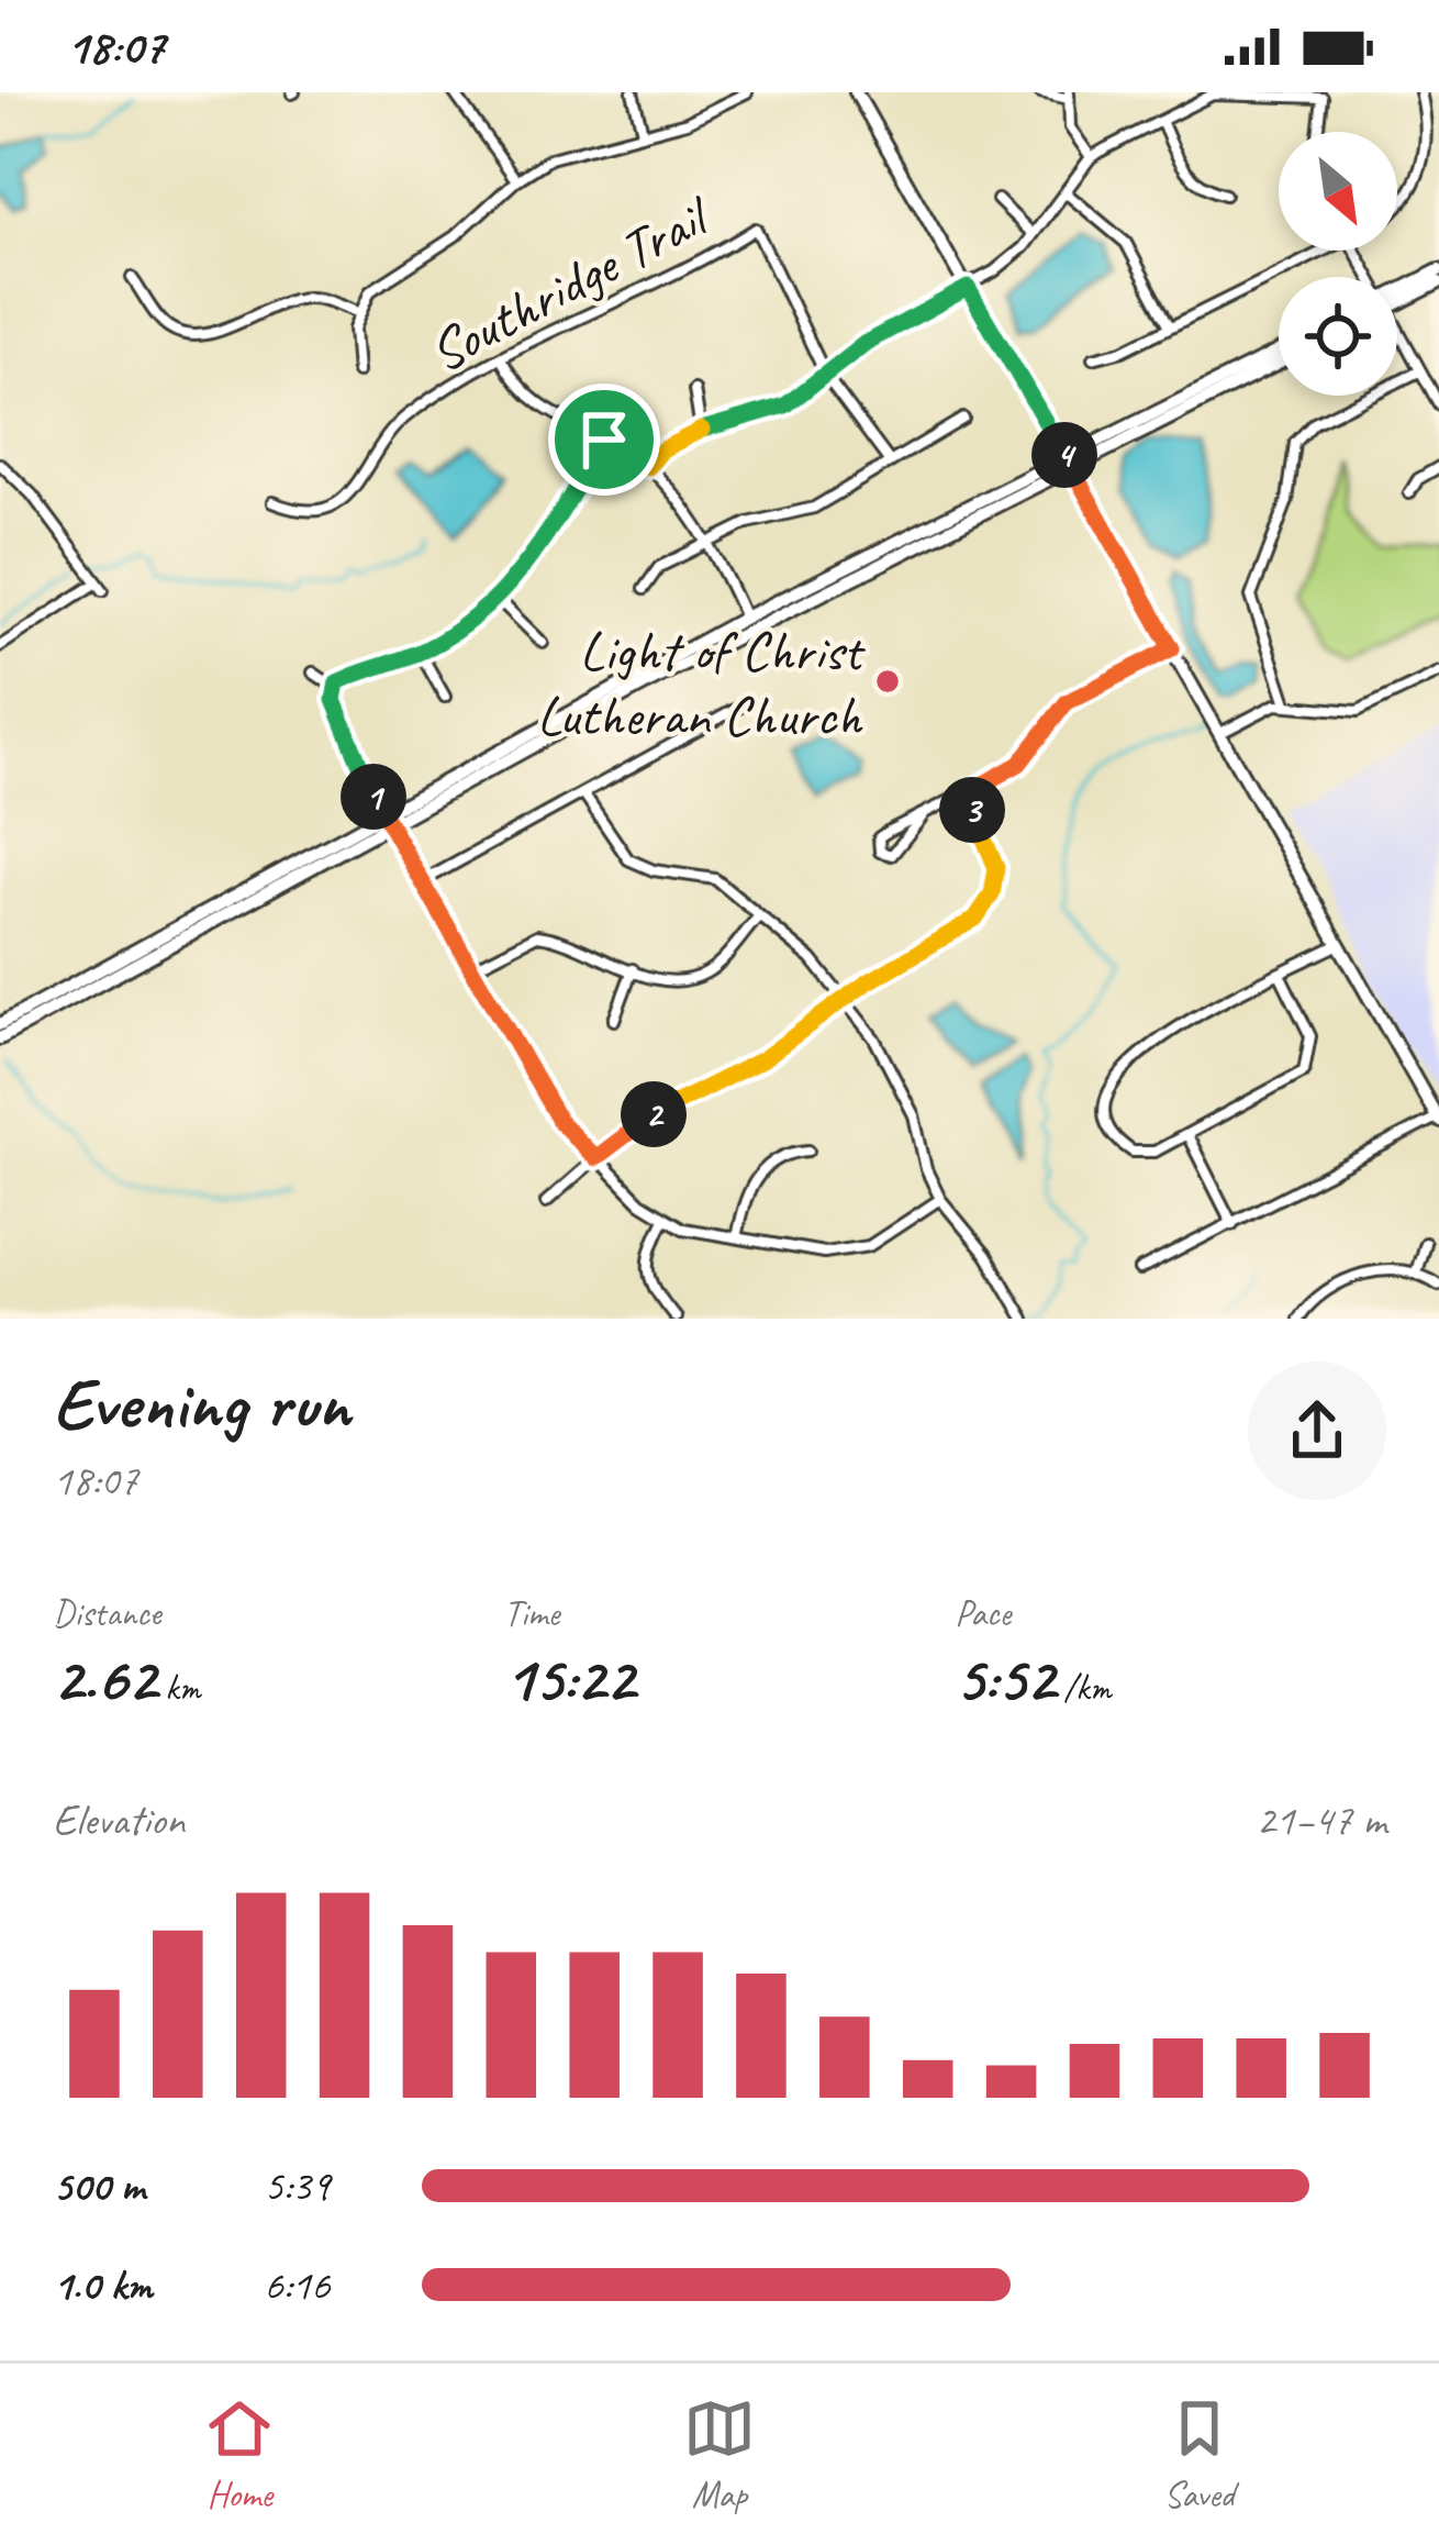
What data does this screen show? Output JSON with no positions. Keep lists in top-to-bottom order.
{
  "streets": {
    "street": ["Southridge Trail"]
  },
  "places": ["Light of Christ Lutheran Church"],
  "north": "bottom right",
  "page": {
    "status": "18:07",
    "pins": [
      "4",
      "1",
      "3",
      "2"
    ],
    "heading": ["Evening run", "18:07"],
    "stats": [
      ["Distance", "2.62 km"],
      ["Time", "15:22"],
      ["Pace", "5:52 /km"]
    ],
    "chart": ["Elevation", "21–47 m"],
    "list": [
      {
        "name": "500 m",
        "note": "5:39"
      },
      {
        "name": "1.0 km",
        "note": "6:16"
      }
    ],
    "tabs": ["Home", "Map", "Saved"]
  }
}
